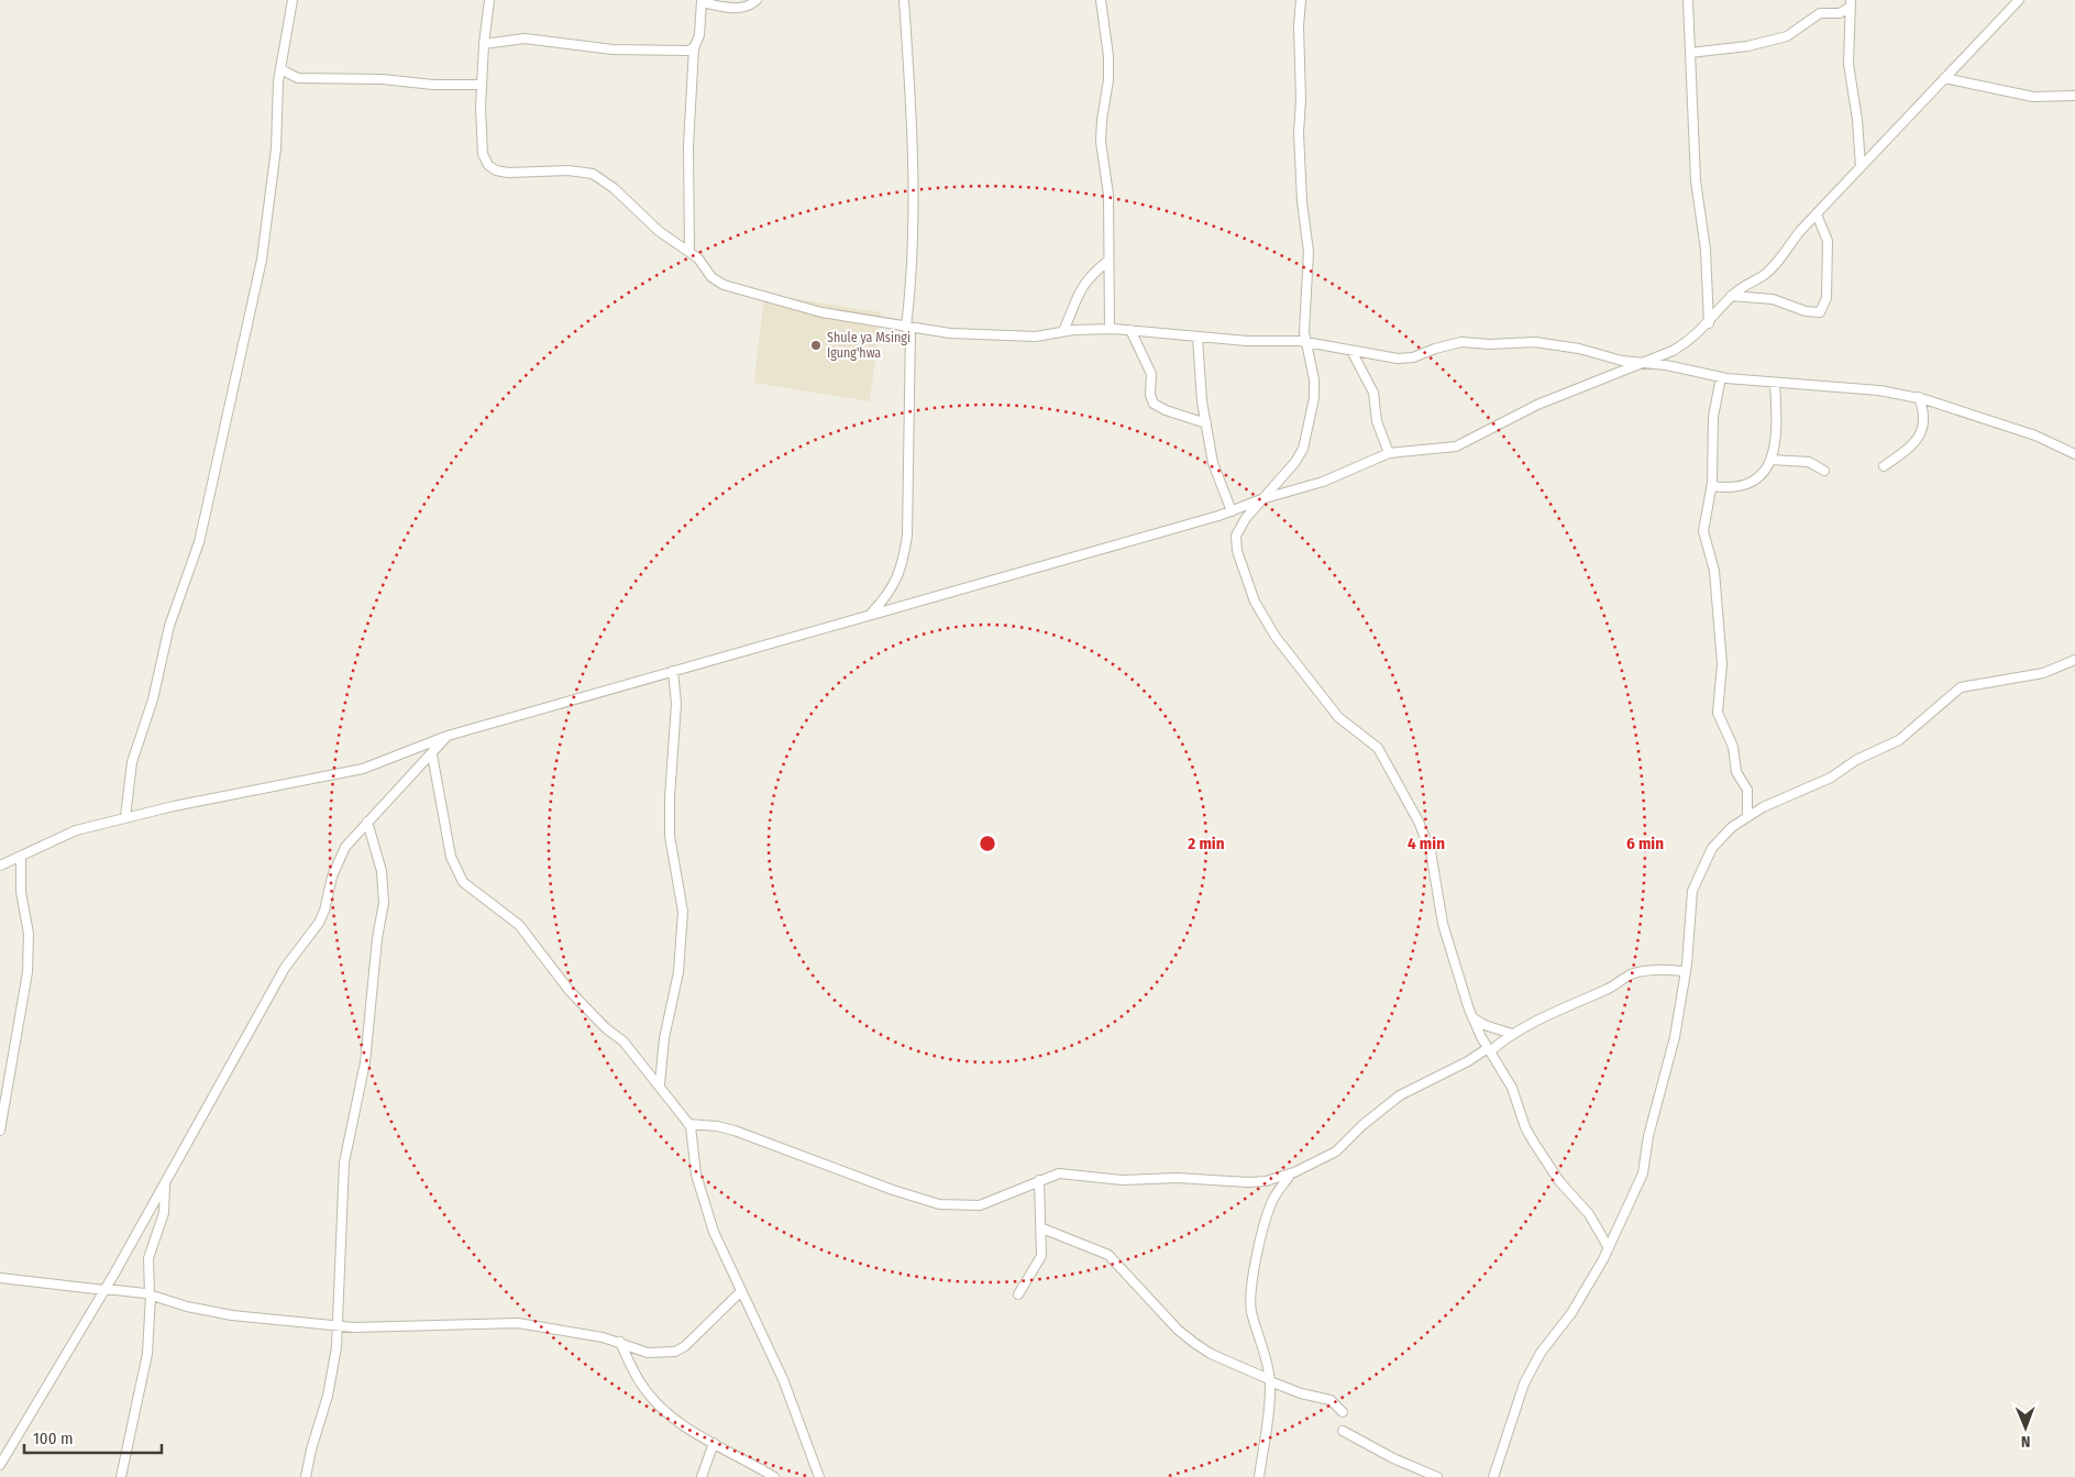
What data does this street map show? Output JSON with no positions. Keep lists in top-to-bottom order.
{
  "places": ["Shule ya Msingi Igung'hwa"],
  "scale_bar": "100 m",
  "north": "bottom",
  "rings": ["2 min", "4 min", "6 min"]
}
